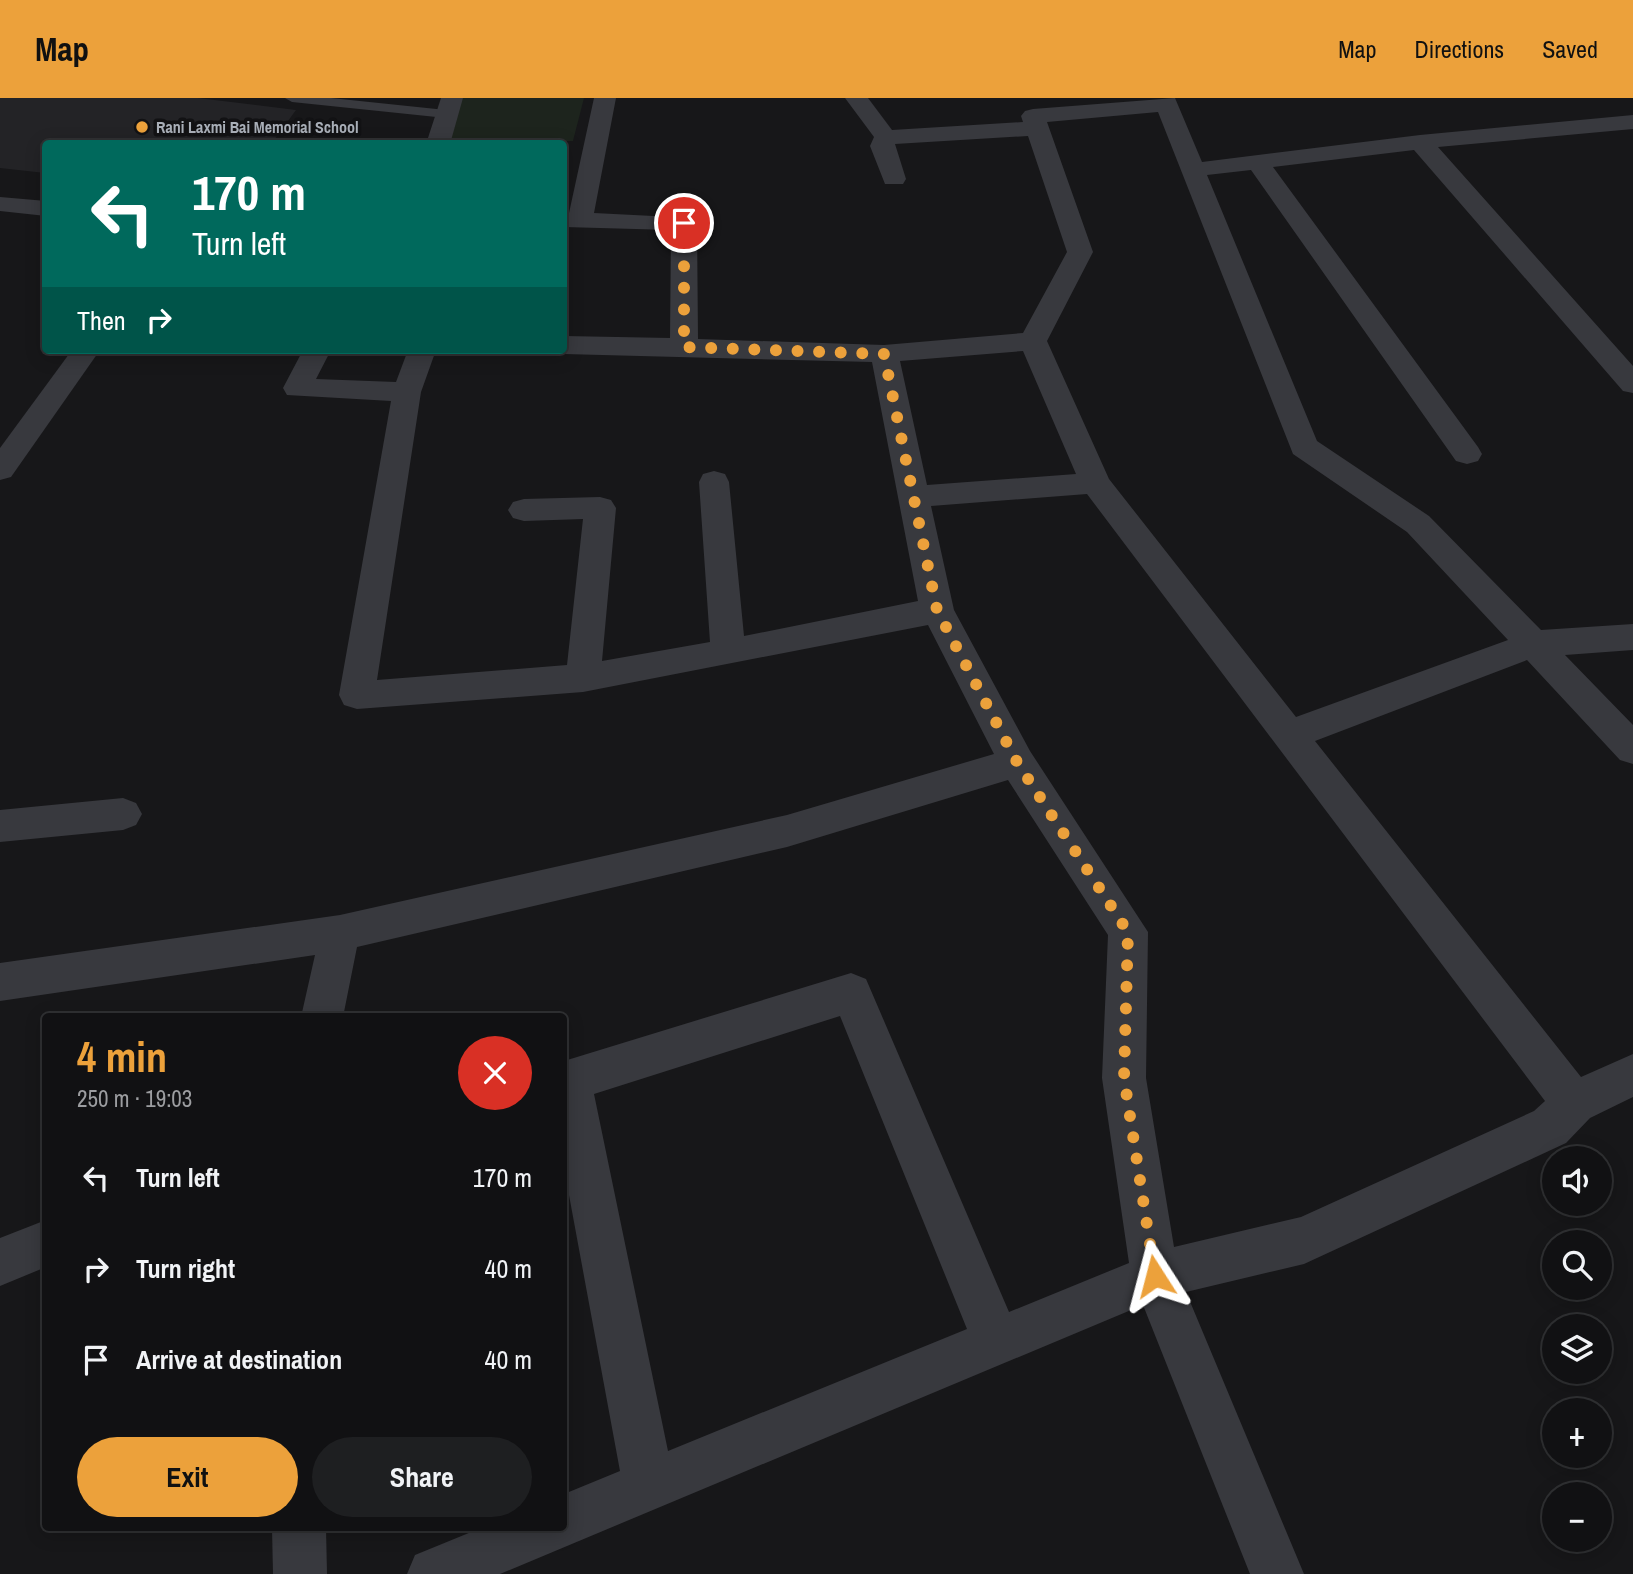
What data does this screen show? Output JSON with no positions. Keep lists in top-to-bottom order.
{
  "places": ["Rani Laxmi Bai Memorial School"],
  "page": {
    "header": "Map",
    "nav": ["Map", "Directions", "Saved"],
    "turn": ["170 m", "Turn left"],
    "then": "Then",
    "heading": ["4 min", "250 m · 19:03"],
    "list": [
      {
        "name": "Turn left",
        "value": "170 m"
      },
      {
        "name": "Turn right",
        "value": "40 m"
      },
      {
        "name": "Arrive at destination",
        "value": "40 m"
      }
    ],
    "map_buttons": ["+", "−"],
    "buttons": ["Exit", "Share"]
  }
}
